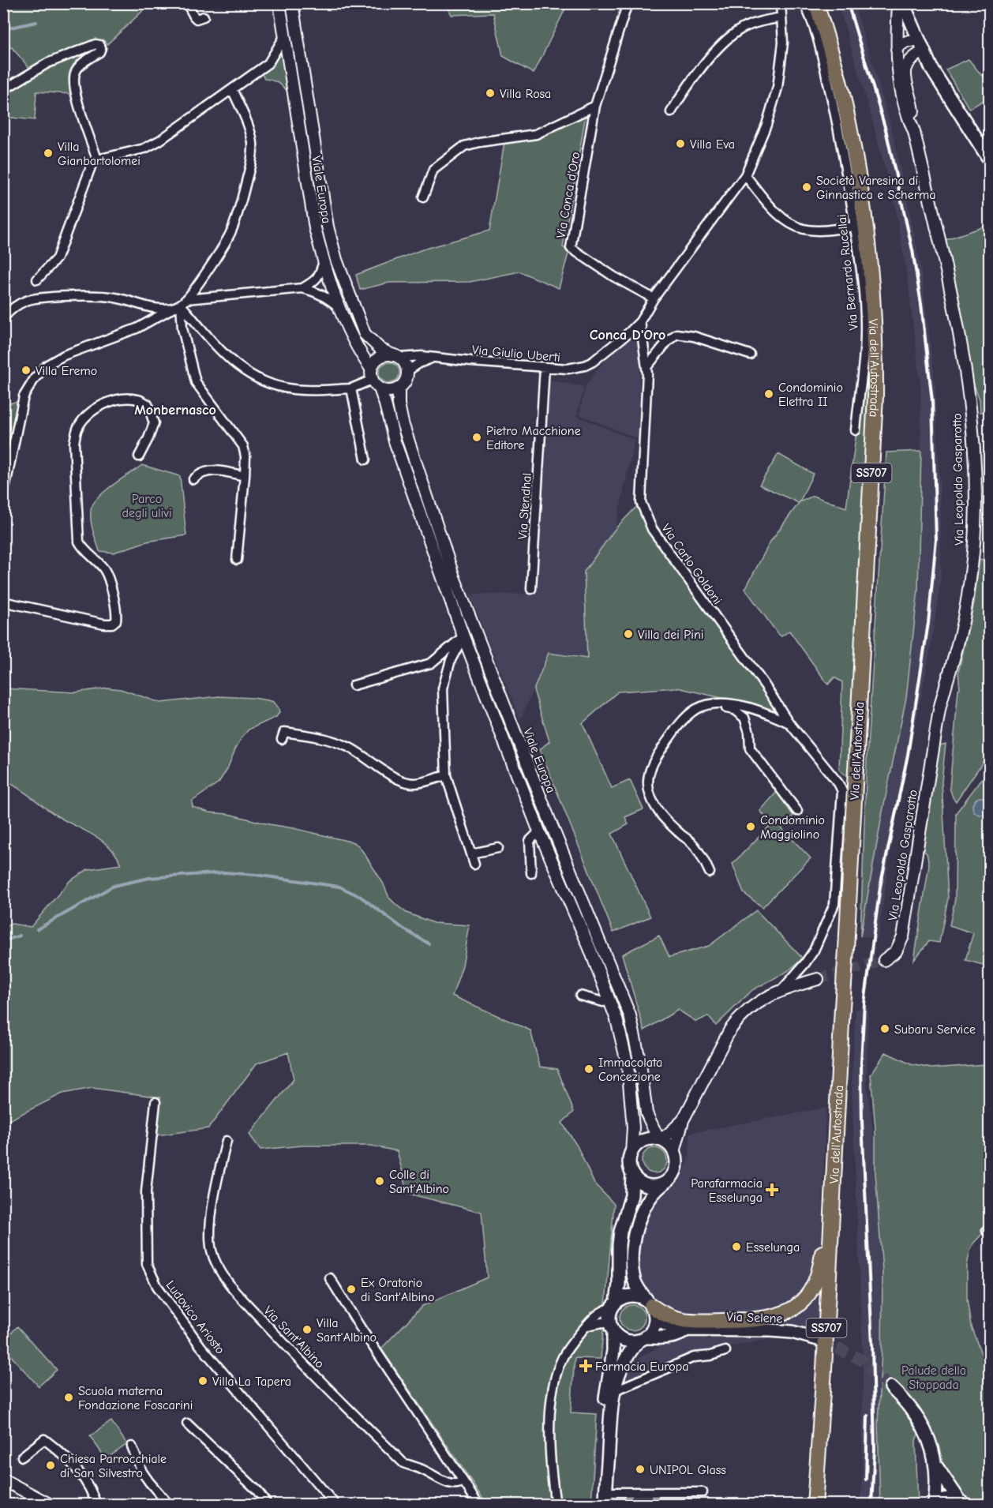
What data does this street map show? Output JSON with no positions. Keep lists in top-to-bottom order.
{
  "streets": {
    "highway": ["Via dell'Autostrada", "SS707"],
    "main road": ["Via Selene"],
    "street": [
      "Viale Europa",
      "Via Conca d'Oro",
      "Via Bernardo Rucellai",
      "Via Giulio Uberti",
      "Via Leopoldo Gasparotto",
      "Via Stendhal",
      "Via Carlo Goldoni",
      "Ludovico Ariosto",
      "Via Sant'Albino"
    ]
  },
  "crossings": [
    ["Viale Europa", "Via Giulio Uberti"],
    ["Via Conca d'Oro", "Via Giulio Uberti"],
    ["Via Giulio Uberti", "Via Stendhal"],
    ["Via Giulio Uberti", "Via Carlo Goldoni"]
  ],
  "districts": ["Conca D'Oro", "Monbernasco"],
  "parks": ["Parco degli ulivi", "Palude della Stoppada"],
  "places": {
    "other": [
      "Villa Rosa",
      "Villa Eva",
      "Villa Gianbartolomei",
      "Società Varesina di Ginnastica e Scherma",
      "Villa Eremo",
      "Condominio Elettra II",
      "Pietro Macchione Editore",
      "Villa dei Pini",
      "Condominio Maggiolino",
      "Subaru Service",
      "Immacolata Concezione",
      "Colle di Sant'Albino",
      "Esselunga",
      "Ex Oratorio di Sant'Albino",
      "Villa Sant'Albino",
      "Villa La Tapera",
      "Scuola materna Fondazione Foscarini",
      "Chiesa Parrocchiale di San Silvestro",
      "UNIPOL Glass"
    ],
    "health": ["Parafarmacia Esselunga", "Farmacia Europa"]
  }
}
